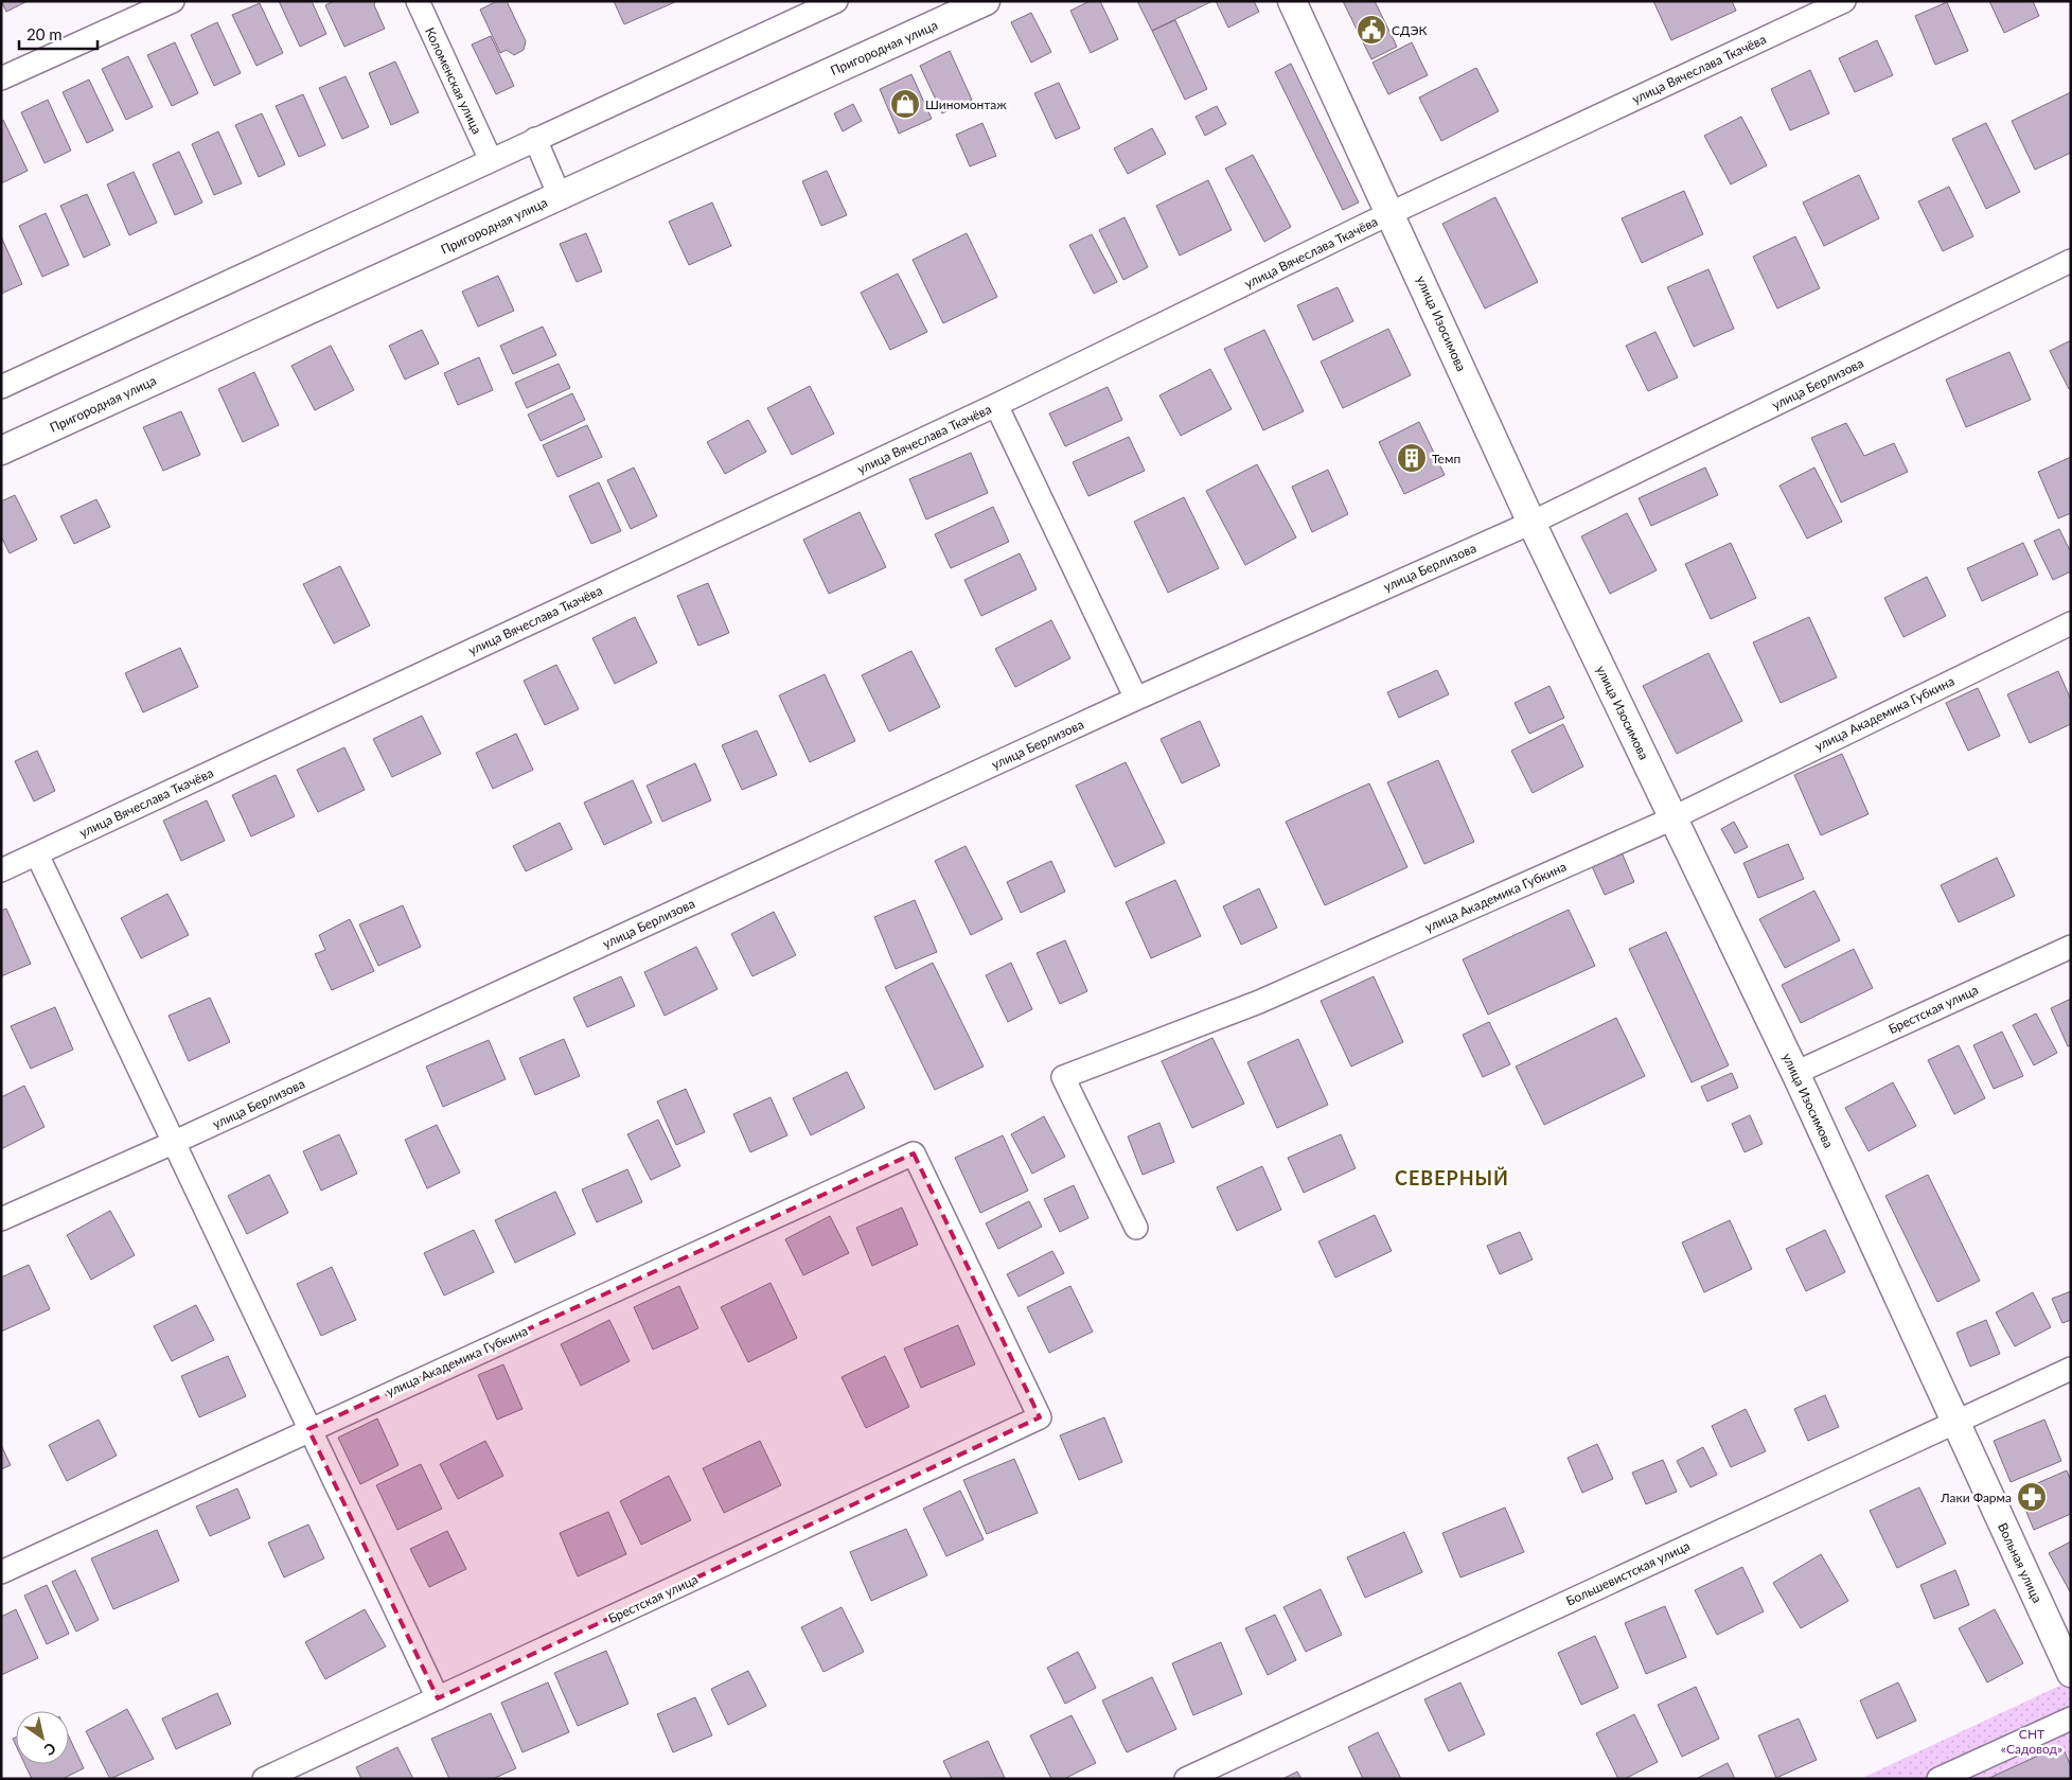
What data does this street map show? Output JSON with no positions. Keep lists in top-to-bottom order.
{
  "streets": {
    "street": [
      "Пригородная улица",
      "улица Вячеслава Ткачёва",
      "Коломенская улица",
      "улица Изосимова",
      "улица Берлизова",
      "улица Академика Губкина",
      "Брестская улица",
      "Вольная улица",
      "Большевистская улица"
    ]
  },
  "crossings": [
    ["улица Вячеслава Ткачёва", "улица Изосимова"],
    ["улица Изосимова", "улица Берлизова"],
    ["улица Изосимова", "улица Академика Губкина"],
    ["улица Изосимова", "Брестская улица"],
    ["улица Изосимова", "Вольная улица"],
    ["улица Изосимова", "Большевистская улица"],
    ["улица Академика Губкина", "Брестская улица"],
    ["Вольная улица", "Большевистская улица"]
  ],
  "districts": ["СЕВЕРНЫЙ"],
  "parks": ["СНТ «Садовод»"],
  "places": {
    "public building": ["СДЭК"],
    "shop": ["Шиномонтаж"],
    "building": ["Темп"],
    "pharmacy": ["Лаки Фарма"]
  },
  "scale_bar": "20 m",
  "north": "bottom right"
}
